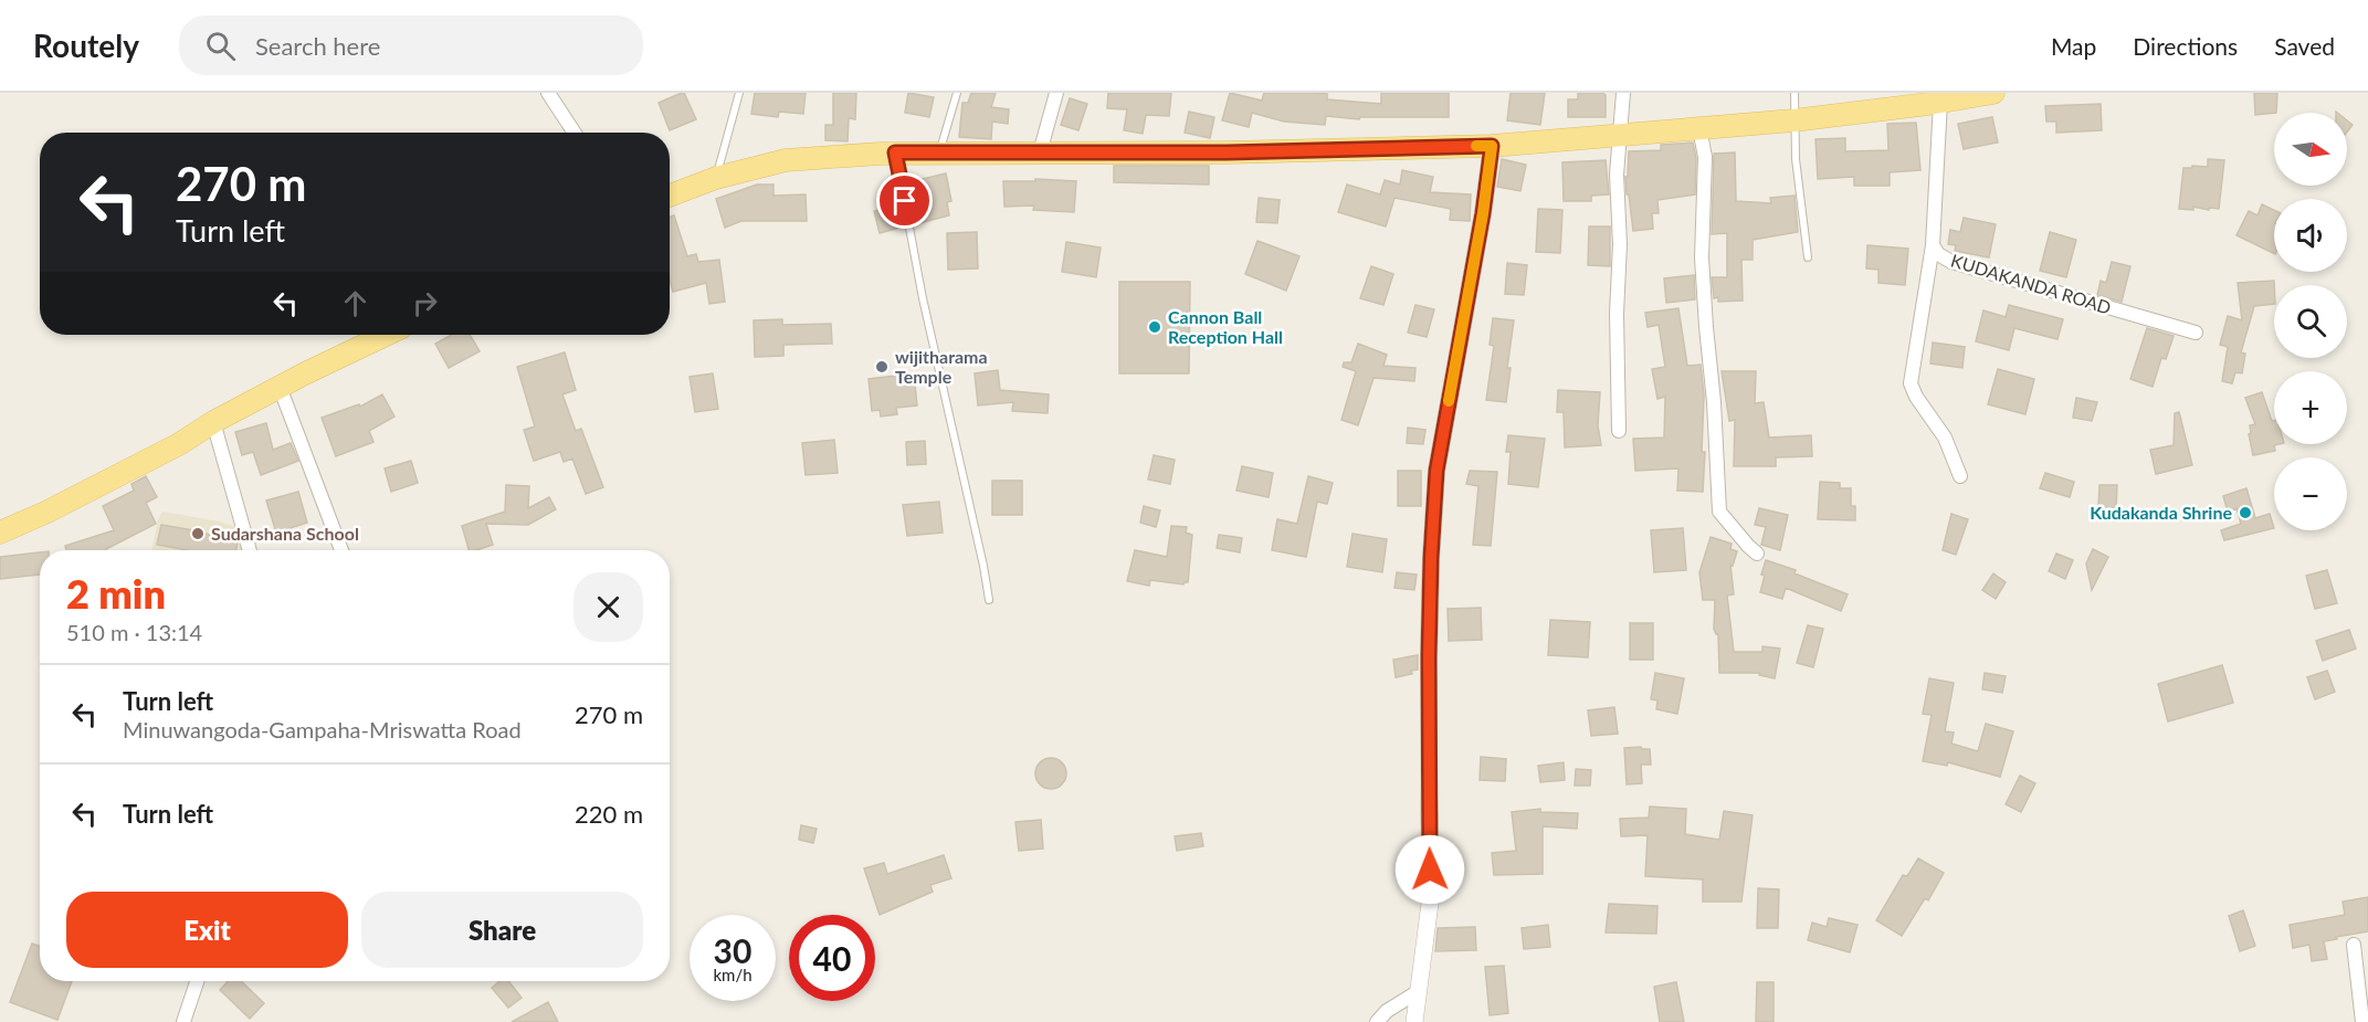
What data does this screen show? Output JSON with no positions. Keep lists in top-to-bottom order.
{
  "streets": {
    "street": ["KUDAKANDA ROAD"]
  },
  "places": [
    "Cannon Ball Reception Hall",
    "wijitharama Temple",
    "Kudakanda Shrine",
    "Sudarshana School"
  ],
  "north": "right",
  "page": {
    "header": "Routely",
    "search": "Search here",
    "nav": ["Map", "Directions", "Saved"],
    "map_buttons": ["+", "−"],
    "turn": ["270 m", "Turn left"],
    "heading": ["2 min", "510 m · 13:14"],
    "list": [
      {
        "name": "Turn left",
        "note": "Minuwangoda-Gampaha-Mriswatta Road",
        "value": "270 m"
      },
      {
        "name": "Turn left",
        "value": "220 m"
      }
    ],
    "buttons": ["Exit", "Share"],
    "speed": "30 km/h",
    "limit": "40"
  }
}
